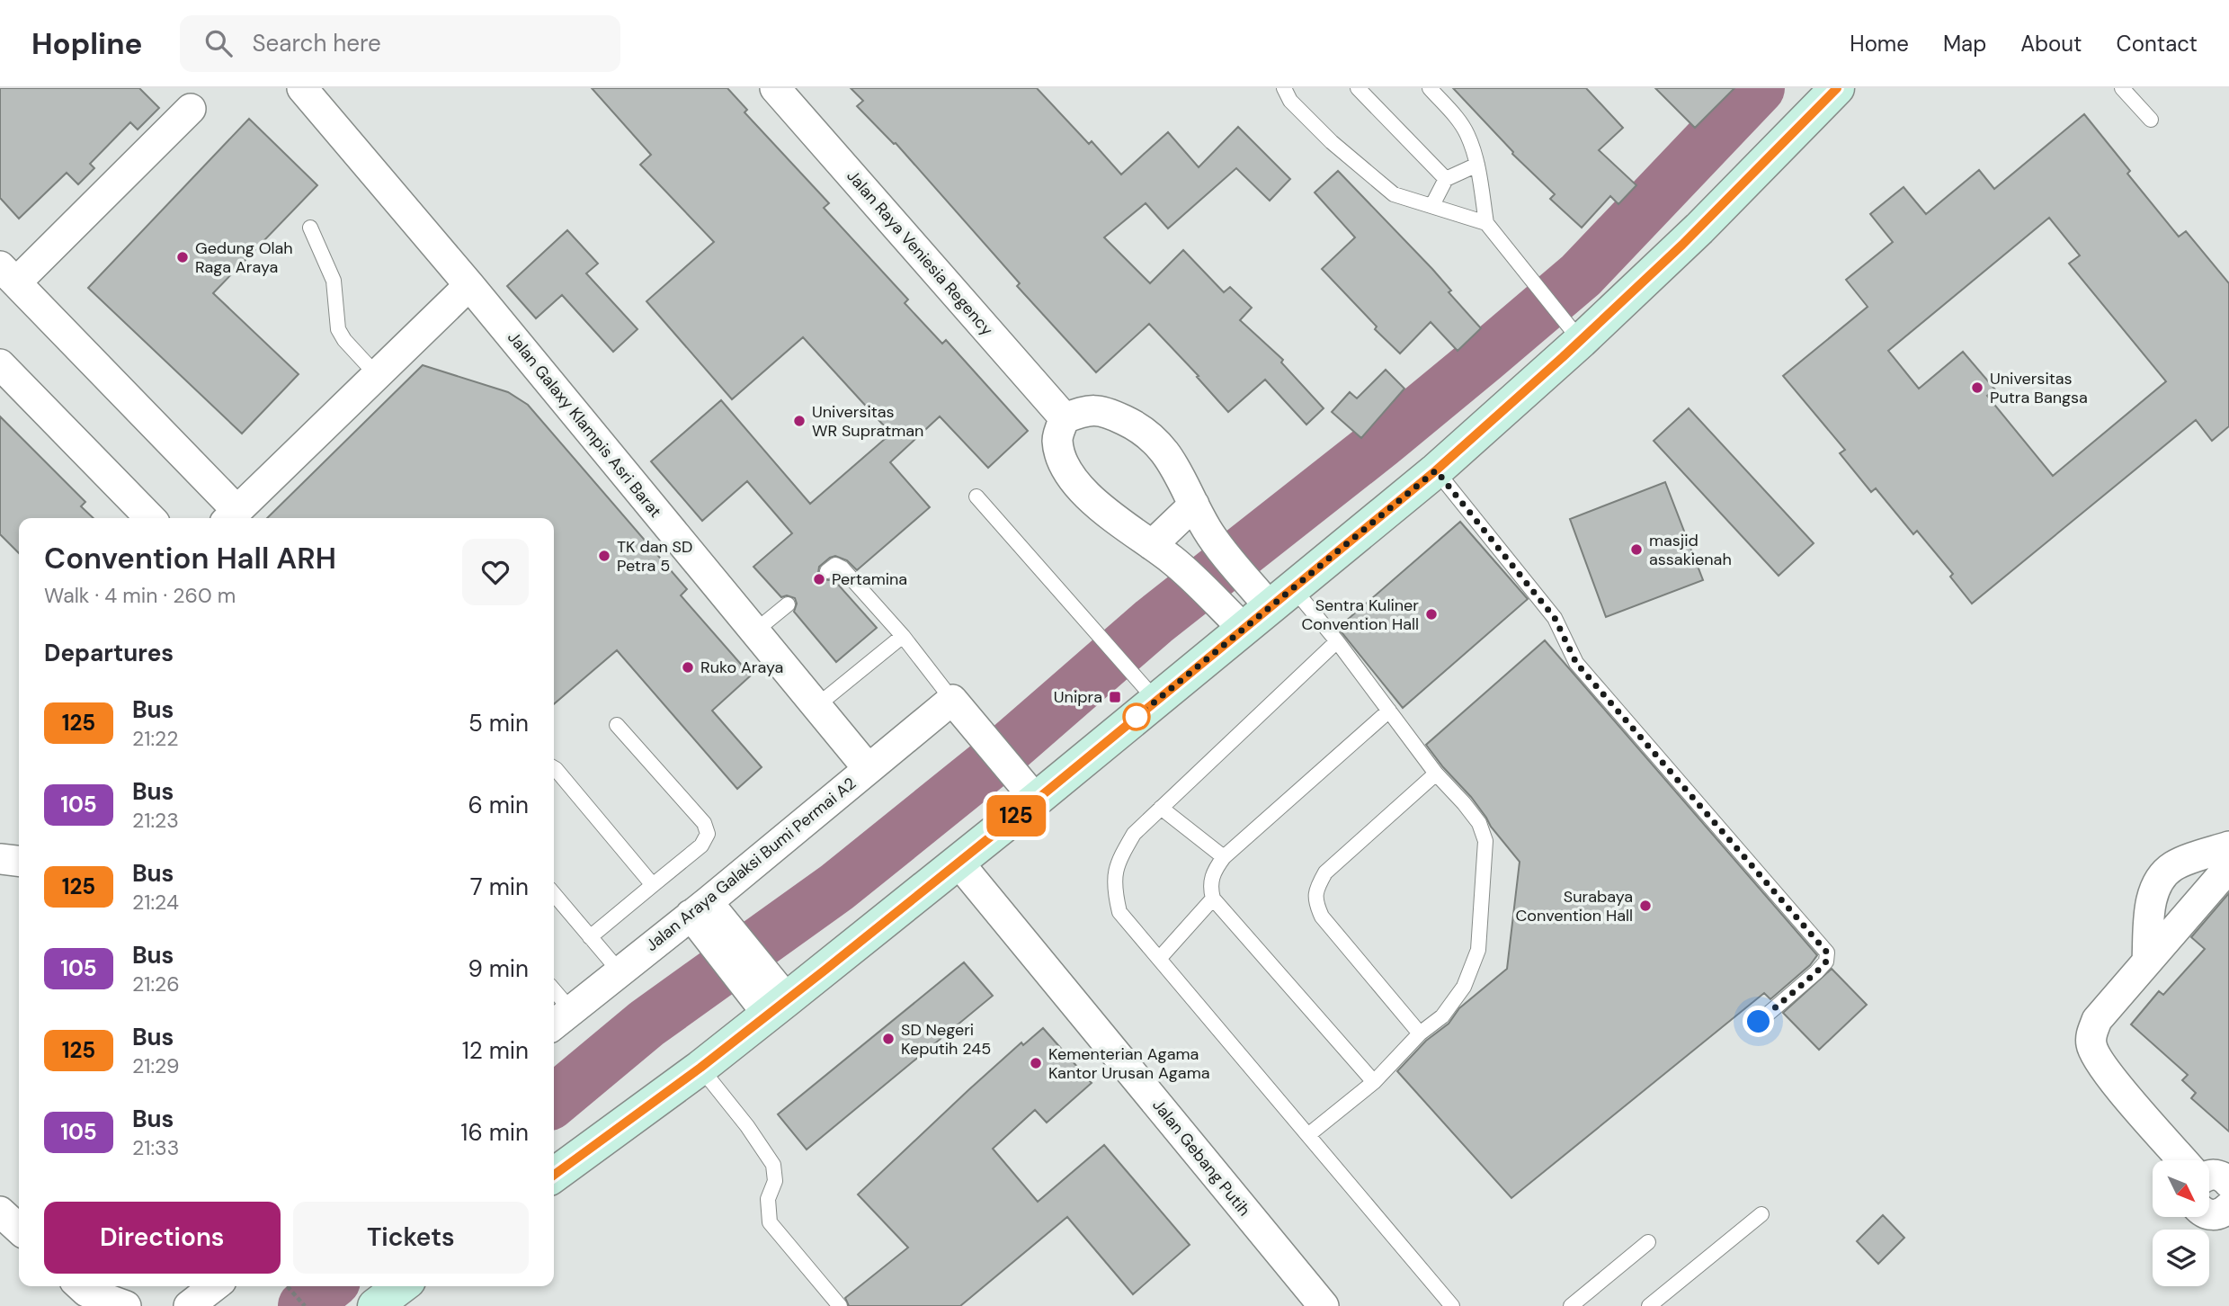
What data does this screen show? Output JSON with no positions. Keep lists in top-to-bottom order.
{
  "streets": {
    "street": [
      "Jalan Raya Veniesia Regency",
      "Jalan Galaxy Klampis Asri Barat",
      "Jalan Araya Galaksi Bumi Permai A2",
      "Jalan Gebang Putih"
    ]
  },
  "crossings": [
    ["Jalan Galaxy Klampis Asri Barat", "Jalan Araya Galaksi Bumi Permai A2"]
  ],
  "places": {
    "other": [
      "Gedung Olah Raga Araya",
      "Universitas Putra Bangsa",
      "Universitas WR Supratman",
      "masjid assakienah",
      "TK dan SD Petra 5",
      "Pertamina",
      "Sentra Kuliner Convention Hall",
      "Ruko Araya",
      "Surabaya Convention Hall",
      "SD Negeri Keputih 245",
      "Kementerian Agama Kantor Urusan Agama"
    ],
    "transit": ["Unipra"]
  },
  "lines": ["bus line 125"],
  "north": "bottom right",
  "page": {
    "header": "Hopline",
    "search": "Search here",
    "nav": [
      "Home",
      "Map",
      "About",
      "Contact"
    ],
    "on_map": "125",
    "heading": [
      ["Convention Hall ARH", "Walk · 4 min · 260 m"],
      "Departures"
    ],
    "list": [
      {
        "mark": "125",
        "name": "Bus",
        "note": "21:22",
        "value": "5 min"
      },
      {
        "mark": "105",
        "name": "Bus",
        "note": "21:23",
        "value": "6 min"
      },
      {
        "mark": "125",
        "name": "Bus",
        "note": "21:24",
        "value": "7 min"
      },
      {
        "mark": "105",
        "name": "Bus",
        "note": "21:26",
        "value": "9 min"
      },
      {
        "mark": "125",
        "name": "Bus",
        "note": "21:29",
        "value": "12 min"
      },
      {
        "mark": "105",
        "name": "Bus",
        "note": "21:33",
        "value": "16 min"
      }
    ],
    "buttons": ["Directions", "Tickets"]
  }
}
